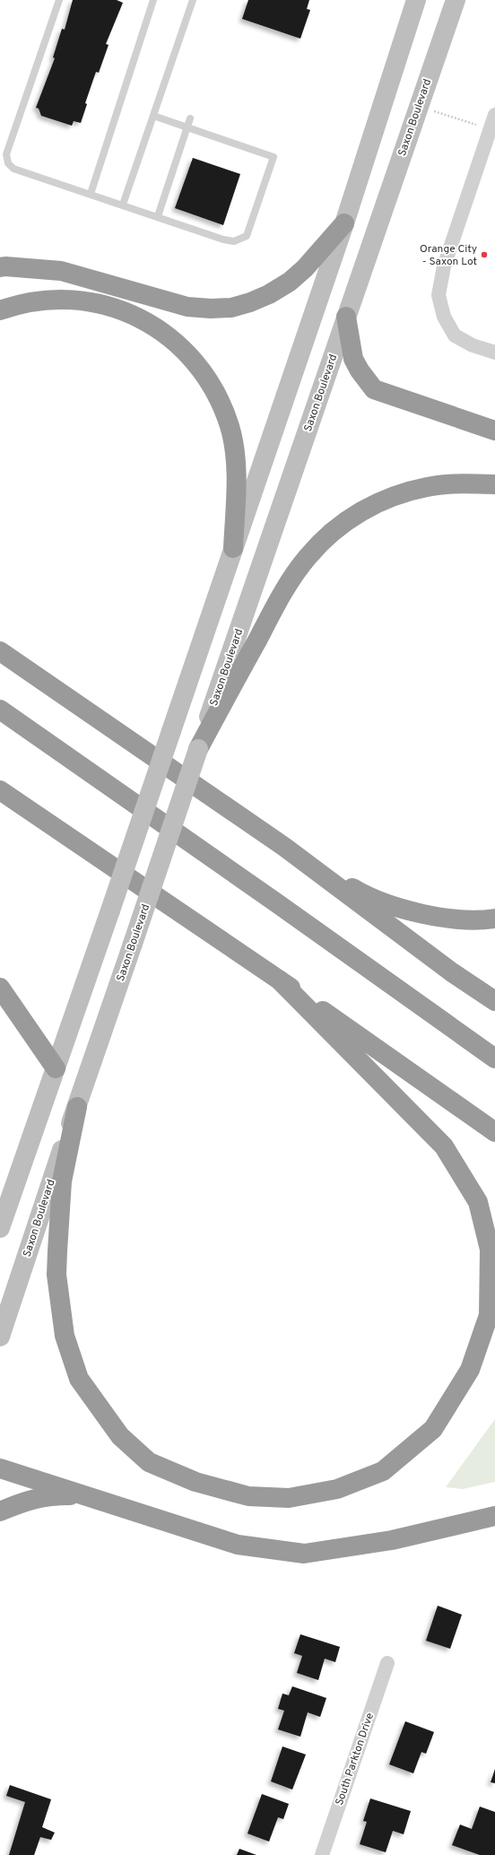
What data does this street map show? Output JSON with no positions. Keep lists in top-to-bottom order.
{
  "streets": {
    "main road": ["Saxon Boulevard"],
    "street": ["South Parkton Drive"]
  },
  "places": ["Orange City - Saxon Lot"]
}
